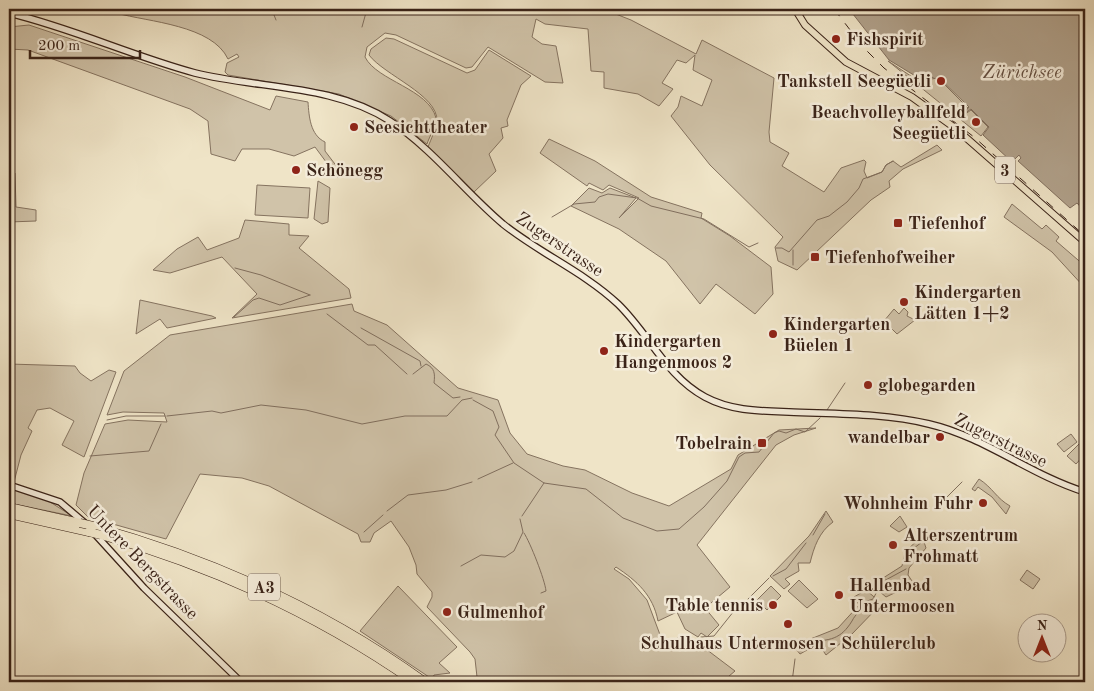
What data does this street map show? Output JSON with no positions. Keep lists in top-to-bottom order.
{
  "streets": {
    "highway": ["A3"],
    "main road": ["3", "Zugerstrasse", "Untere Bergstrasse"]
  },
  "water": ["Zürichsee"],
  "places": {
    "other": [
      "Fishspirit",
      "Tankstell Seegüetli",
      "Beachvolleyballfeld Seegüetli",
      "Seesichttheater",
      "Schönegg",
      "Kindergarten Lätten 1+2",
      "Kindergarten Büelen 1",
      "Kindergarten Hangenmoos 2",
      "globegarden",
      "wandelbar",
      "Wohnheim Fuhr",
      "Alterszentrum Frohmatt",
      "Hallenbad Untermoosen",
      "Table tennis",
      "Gulmenhof",
      "Schulhaus Untermosen - Schülerclub"
    ],
    "transit": ["Tiefenhof", "Tiefenhofweiher", "Tobelrain"]
  },
  "scale_bar": "200 m",
  "north": "top"
}
